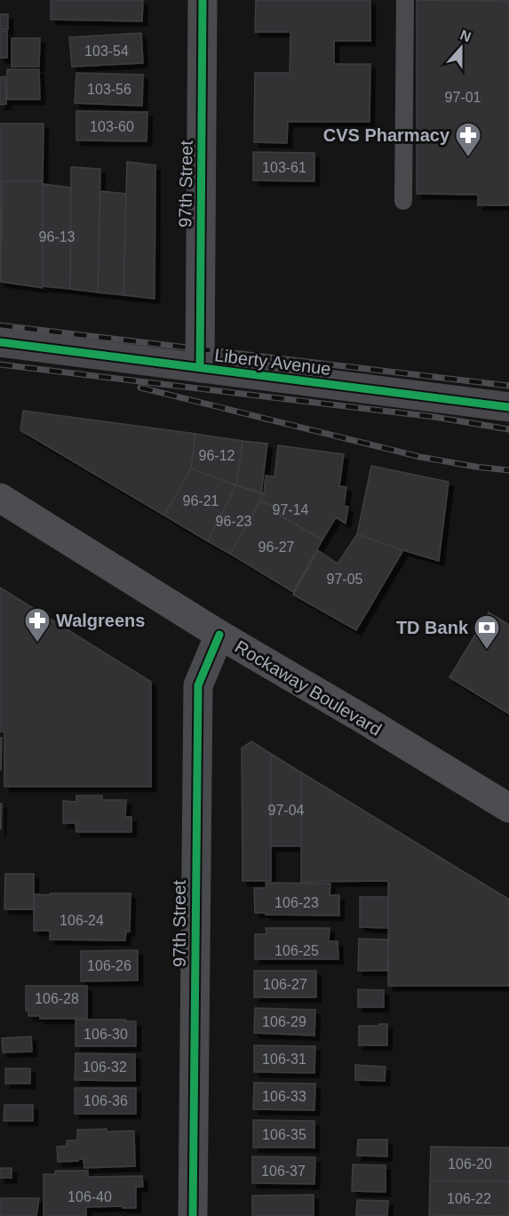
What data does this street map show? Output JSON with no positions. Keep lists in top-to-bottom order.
{
  "streets": {
    "main road": ["Rockaway Boulevard"],
    "street": ["97th Street", "Liberty Avenue"]
  },
  "crossings": [
    ["97th Street", "Liberty Avenue"],
    ["97th Street", "Rockaway Boulevard"]
  ],
  "places": {
    "pharmacy": ["CVS Pharmacy", "Walgreens"],
    "bank": ["TD Bank"]
  },
  "house_numbers": [
    "103-54",
    "103-56",
    "97-01",
    "103-60",
    "103-61",
    "96-13",
    "96-12",
    "96-21",
    "97-14",
    "96-23",
    "96-27",
    "97-05",
    "97-04",
    "106-23",
    "106-24",
    "106-25",
    "106-26",
    "106-27",
    "106-28",
    "106-29",
    "106-30",
    "106-31",
    "106-32",
    "106-33",
    "106-36",
    "106-35",
    "106-20",
    "106-37",
    "106-40",
    "106-22"
  ],
  "north": "top"
}
